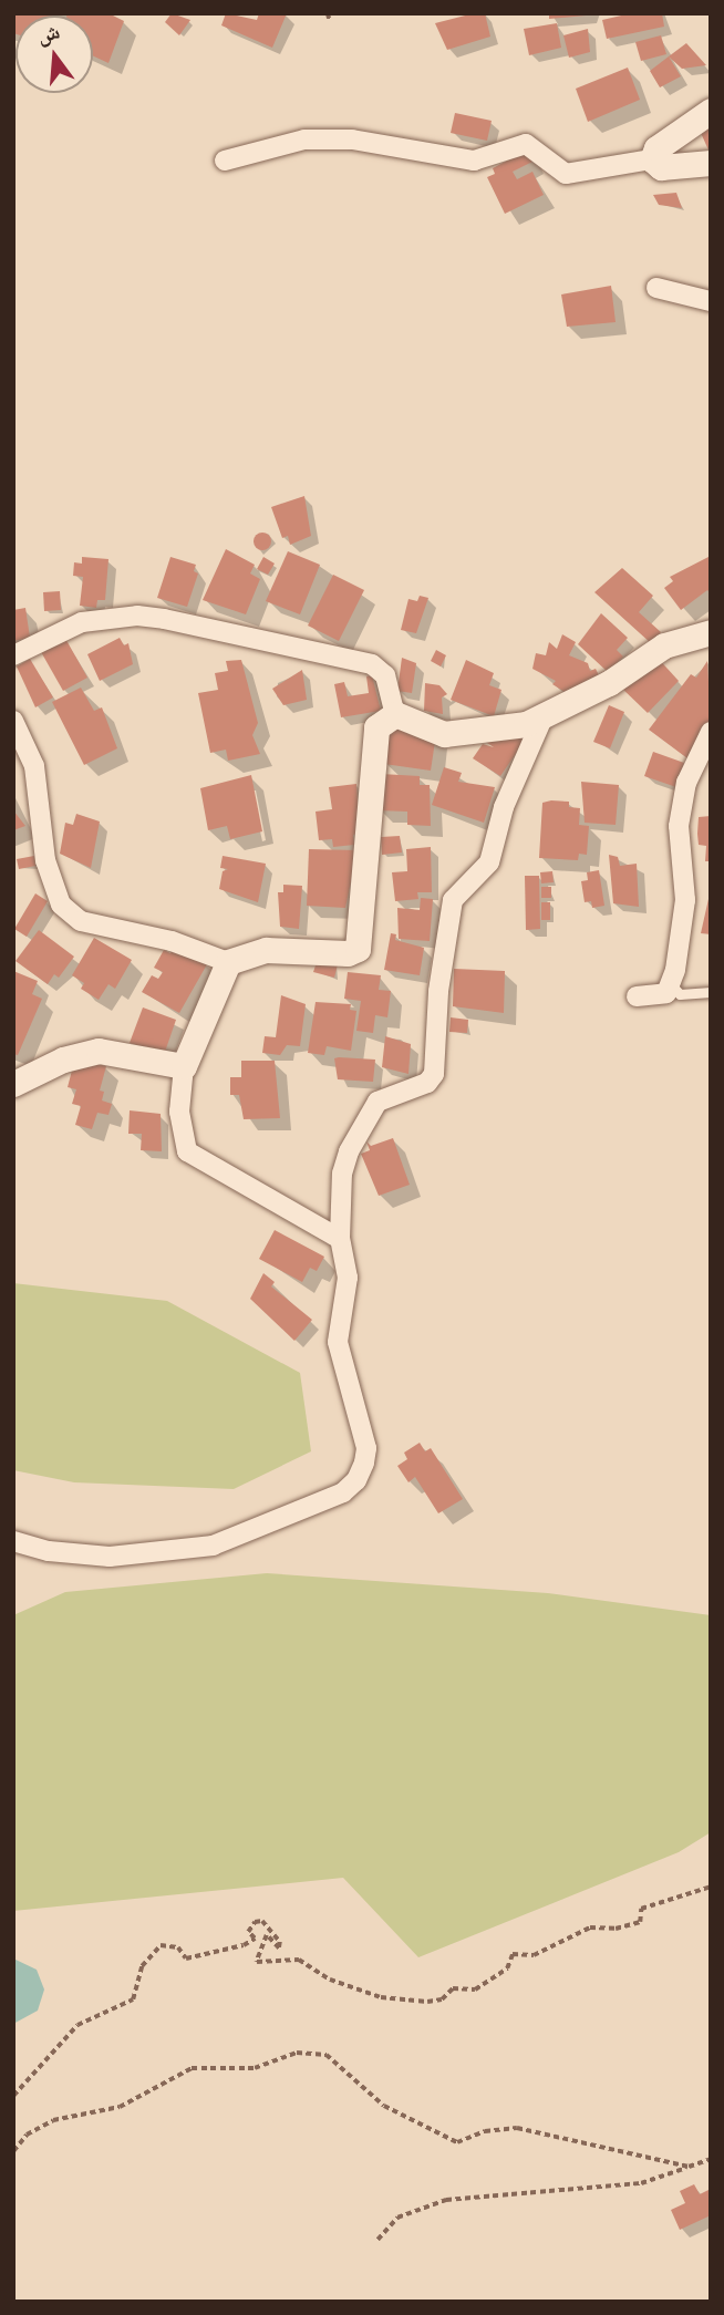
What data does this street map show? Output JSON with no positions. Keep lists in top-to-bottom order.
{
  "north": "top"
}
